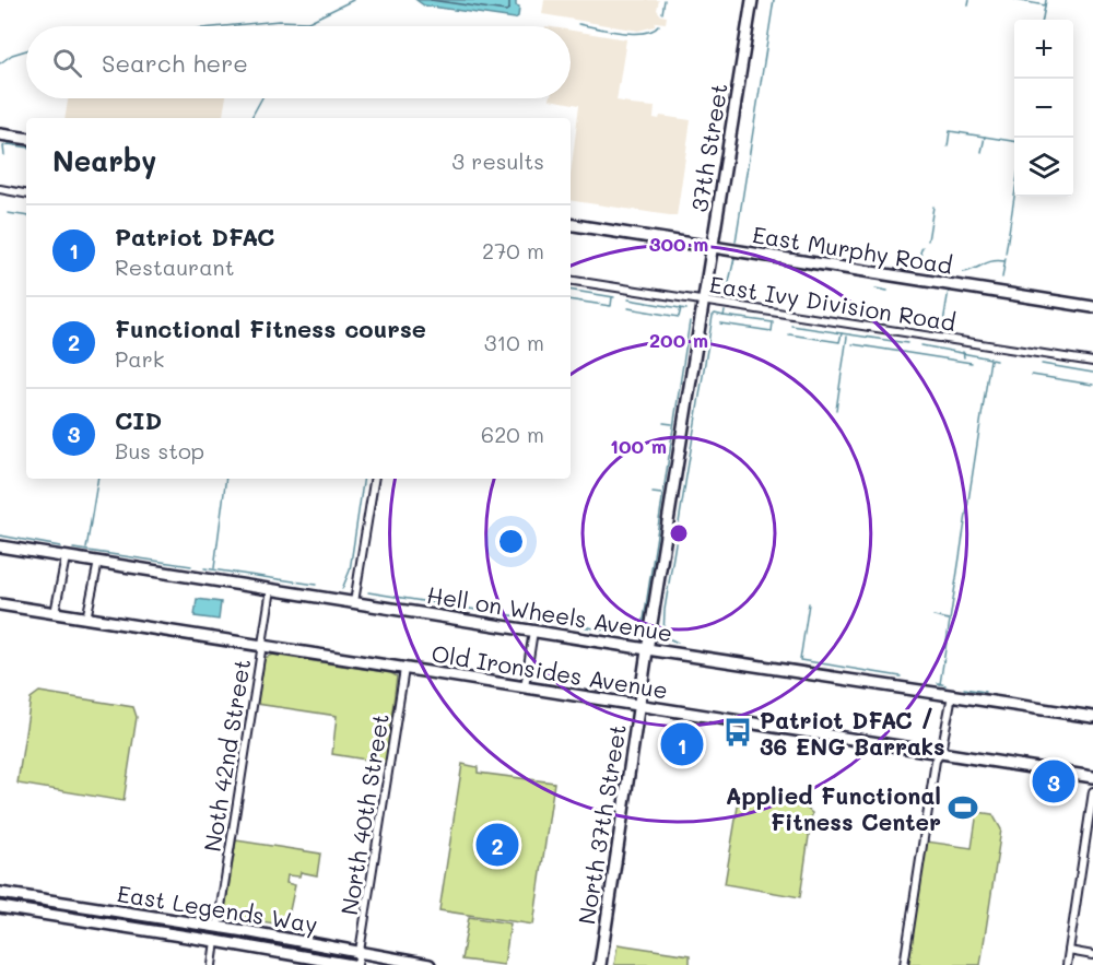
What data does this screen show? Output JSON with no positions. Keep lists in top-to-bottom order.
{
  "streets": {
    "street": [
      "37th Street",
      "East Murphy Road",
      "East Ivy Division Road",
      "Hell on Wheels Avenue",
      "Old Ironsides Avenue",
      "Noth 42nd Street",
      "North 40th Street",
      "North 37th Street",
      "East Legends Way"
    ]
  },
  "crossings": [
    ["37th Street", "East Murphy Road"],
    ["37th Street", "East Ivy Division Road"],
    ["37th Street", "North 37th Street"],
    ["East Ivy Division Road", "North 37th Street"],
    ["Hell on Wheels Avenue", "Noth 42nd Street"],
    ["Hell on Wheels Avenue", "North 37th Street"],
    ["Old Ironsides Avenue", "Noth 42nd Street"],
    ["Old Ironsides Avenue", "North 40th Street"],
    ["Old Ironsides Avenue", "North 37th Street"],
    ["Noth 42nd Street", "East Legends Way"],
    ["North 40th Street", "East Legends Way"]
  ],
  "places": {
    "bus stop": ["Patriot DFAC / 36 ENG Barraks"],
    "sports": ["Applied Functional Fitness Center"]
  },
  "page": {
    "map_buttons": ["+", "−"],
    "search": "Search here",
    "heading": ["Nearby", "3 results"],
    "list": [
      {
        "mark": "1",
        "name": "Patriot DFAC",
        "note": "Restaurant",
        "value": "270 m"
      },
      {
        "mark": "2",
        "name": "Functional Fitness course",
        "note": "Park",
        "value": "310 m"
      },
      {
        "mark": "3",
        "name": "CID",
        "note": "Bus stop",
        "value": "620 m"
      }
    ],
    "pins": ["1", "3", "2"]
  },
  "rings": ["300 m", "200 m", "100 m"]
}
